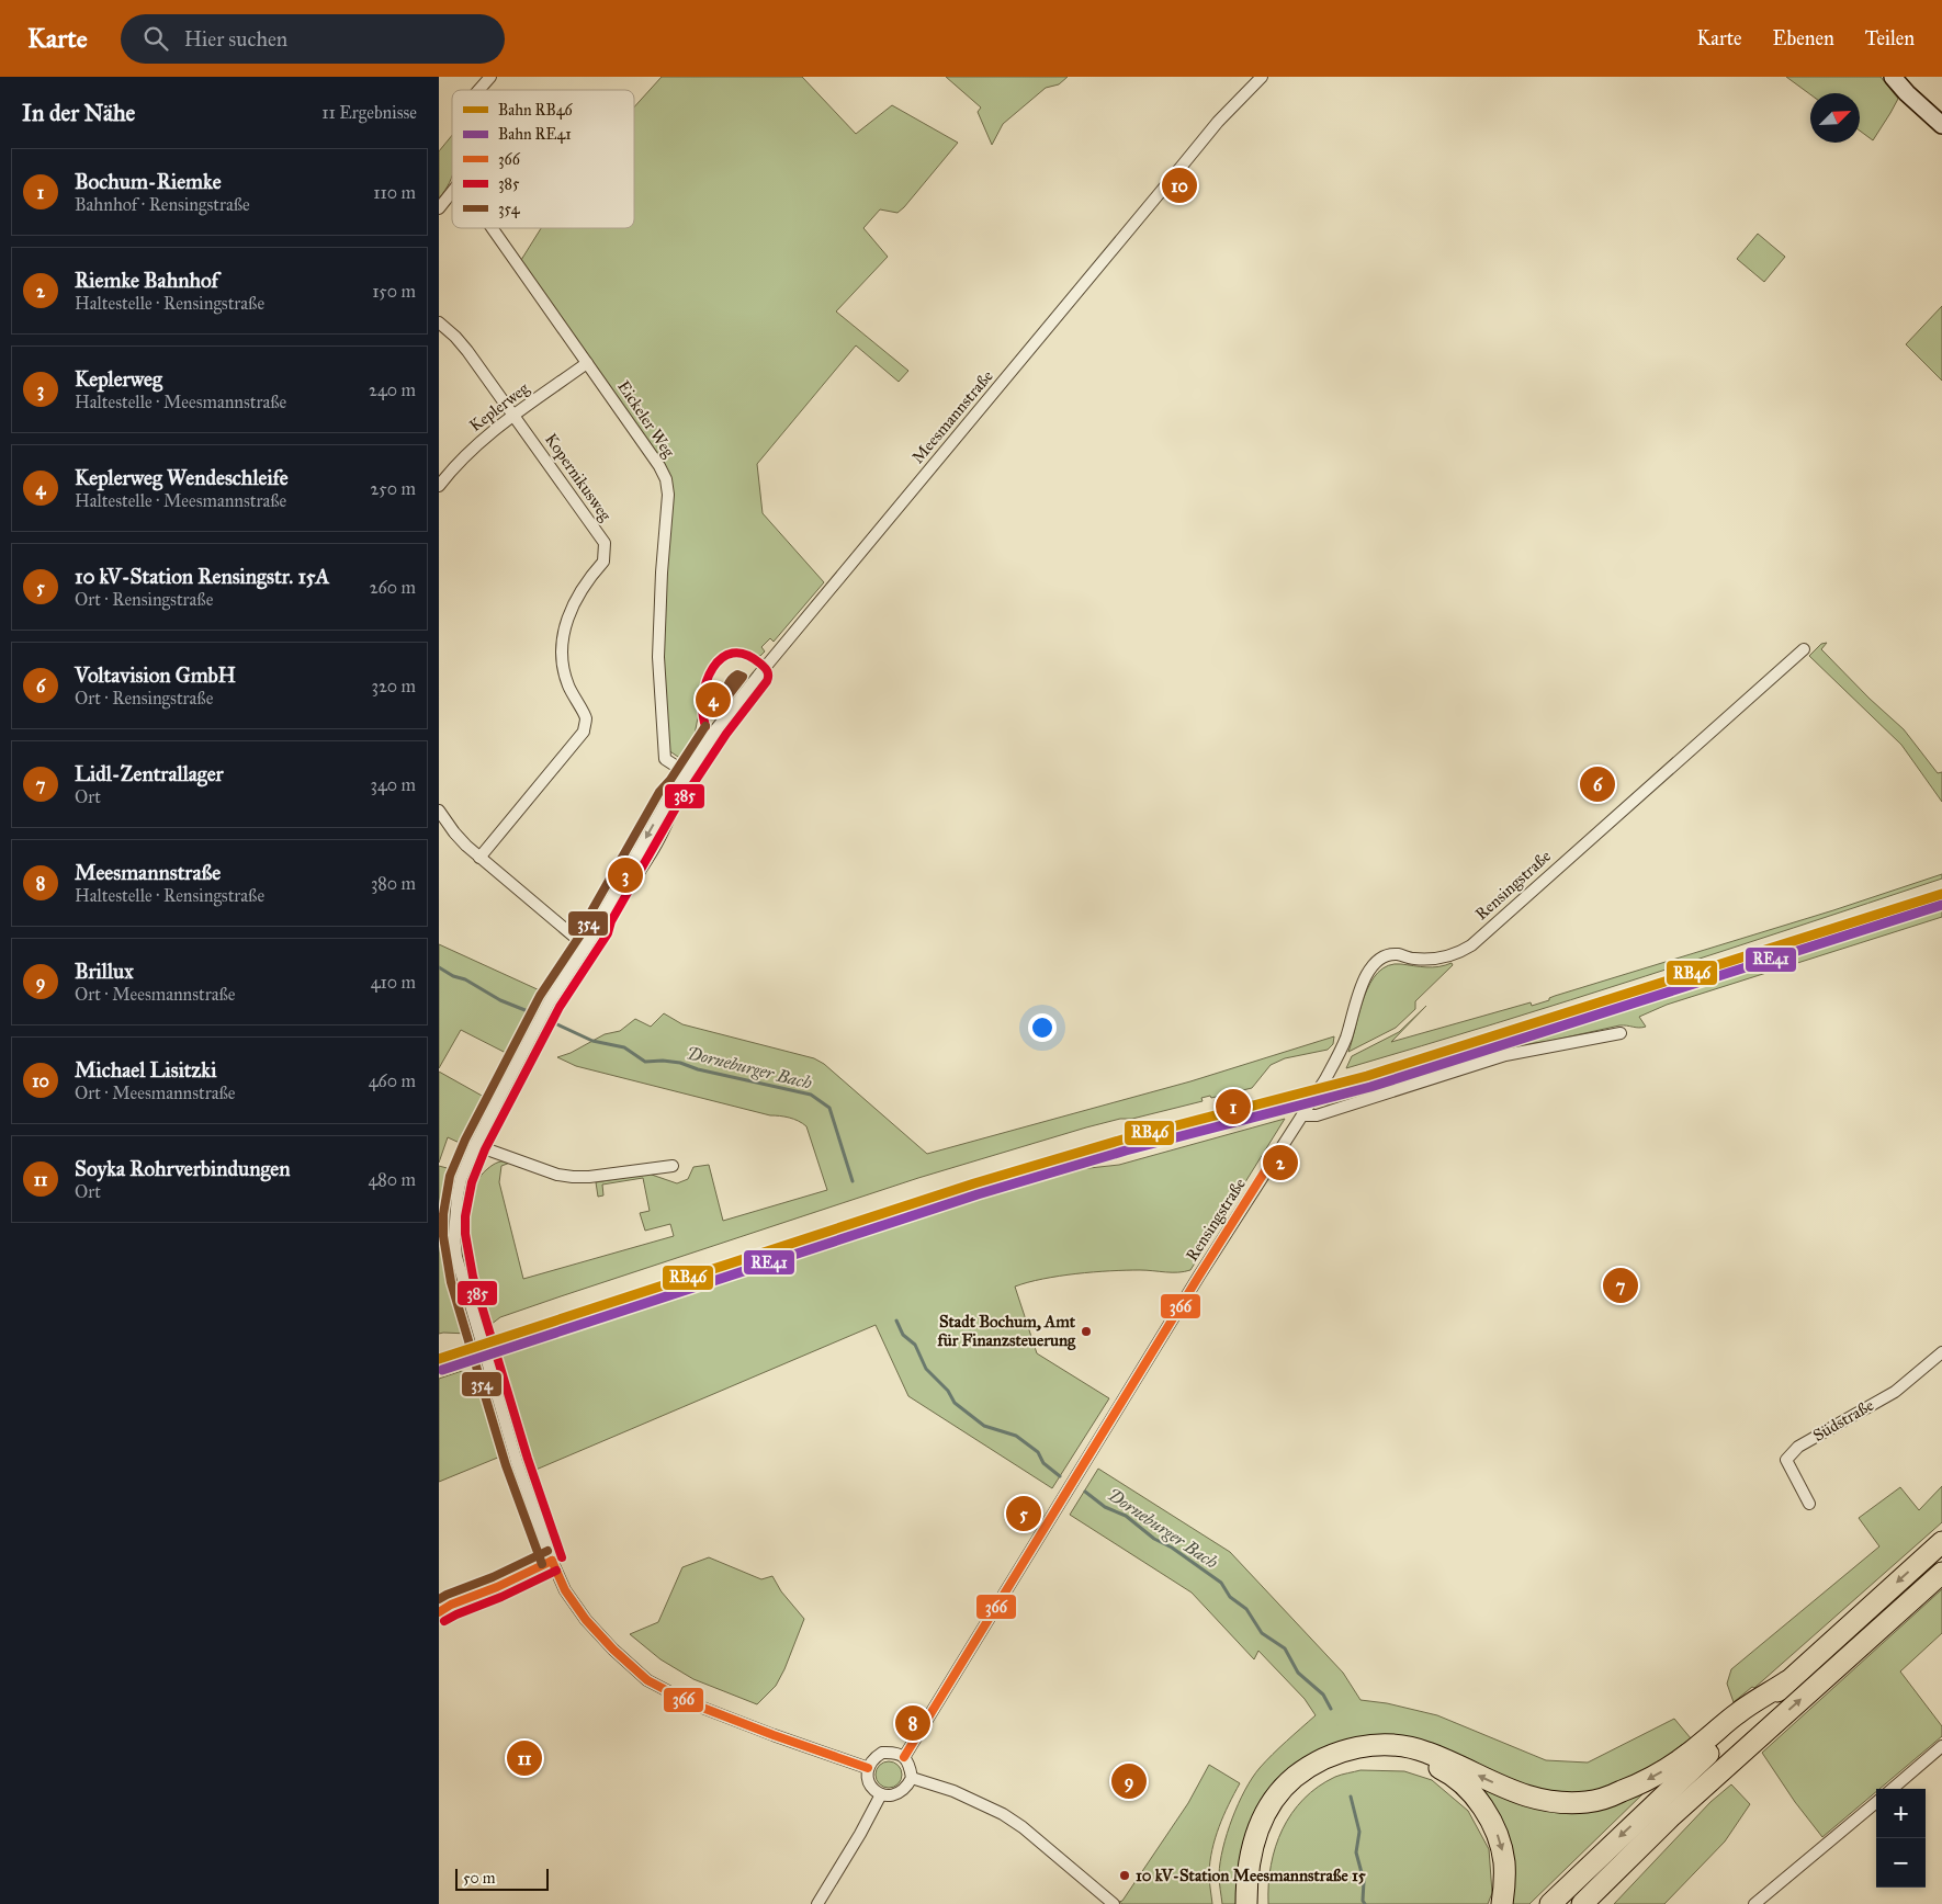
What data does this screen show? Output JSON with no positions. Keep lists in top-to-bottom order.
{
  "streets": {
    "street": [
      "Keplerweg",
      "Meesmannstraße",
      "Eickeler Weg",
      "Kopernikusweg",
      "Rensingstraße",
      "Südstraße"
    ]
  },
  "crossings": [
    ["Keplerweg", "Eickeler Weg"],
    ["Keplerweg", "Kopernikusweg"],
    ["Meesmannstraße", "Eickeler Weg"],
    ["Meesmannstraße", "Rensingstraße"]
  ],
  "water": ["Dorneburger Bach"],
  "places": ["Stadt Bochum, Amt für Finanzsteuerung", "10 kV-Station Meesmannstraße 15"],
  "lines": [
    "transit line 385",
    "transit line 354",
    "rail line RB46",
    "rail line RE41",
    "transit line 366"
  ],
  "legend": [
    "Bahn RB46",
    "Bahn RE41",
    "366",
    "385",
    "354"
  ],
  "scale_bar": "50 m",
  "north": "top right",
  "page": {
    "header": "Karte",
    "search": "Hier suchen",
    "nav": ["Karte", "Ebenen", "Teilen"],
    "heading": ["In der Nähe", "11 Ergebnisse"],
    "list": [
      {
        "mark": "1",
        "name": "Bochum-Riemke",
        "note": "Bahnhof · Rensingstraße",
        "value": "110 m"
      },
      {
        "mark": "2",
        "name": "Riemke Bahnhof",
        "note": "Haltestelle · Rensingstraße",
        "value": "150 m"
      },
      {
        "mark": "3",
        "name": "Keplerweg",
        "note": "Haltestelle · Meesmannstraße",
        "value": "240 m"
      },
      {
        "mark": "4",
        "name": "Keplerweg Wendeschleife",
        "note": "Haltestelle · Meesmannstraße",
        "value": "250 m"
      },
      {
        "mark": "5",
        "name": "10 kV-Station Rensingstr. 15A",
        "note": "Ort · Rensingstraße",
        "value": "260 m"
      },
      {
        "mark": "6",
        "name": "Voltavision GmbH",
        "note": "Ort · Rensingstraße",
        "value": "320 m"
      },
      {
        "mark": "7",
        "name": "Lidl-Zentrallager",
        "note": "Ort",
        "value": "340 m"
      },
      {
        "mark": "8",
        "name": "Meesmannstraße",
        "note": "Haltestelle · Rensingstraße",
        "value": "380 m"
      },
      {
        "mark": "9",
        "name": "Brillux",
        "note": "Ort · Meesmannstraße",
        "value": "410 m"
      },
      {
        "mark": "10",
        "name": "Michael Lisitzki",
        "note": "Ort · Meesmannstraße",
        "value": "460 m"
      },
      {
        "mark": "11",
        "name": "Soyka Rohrverbindungen",
        "note": "Ort",
        "value": "480 m"
      }
    ],
    "pins": [
      "10",
      "4",
      "6",
      "3",
      "1",
      "2",
      "7",
      "5",
      "8",
      "11",
      "9"
    ],
    "map_buttons": ["+", "−"],
    "scale": "50 m"
  }
}
